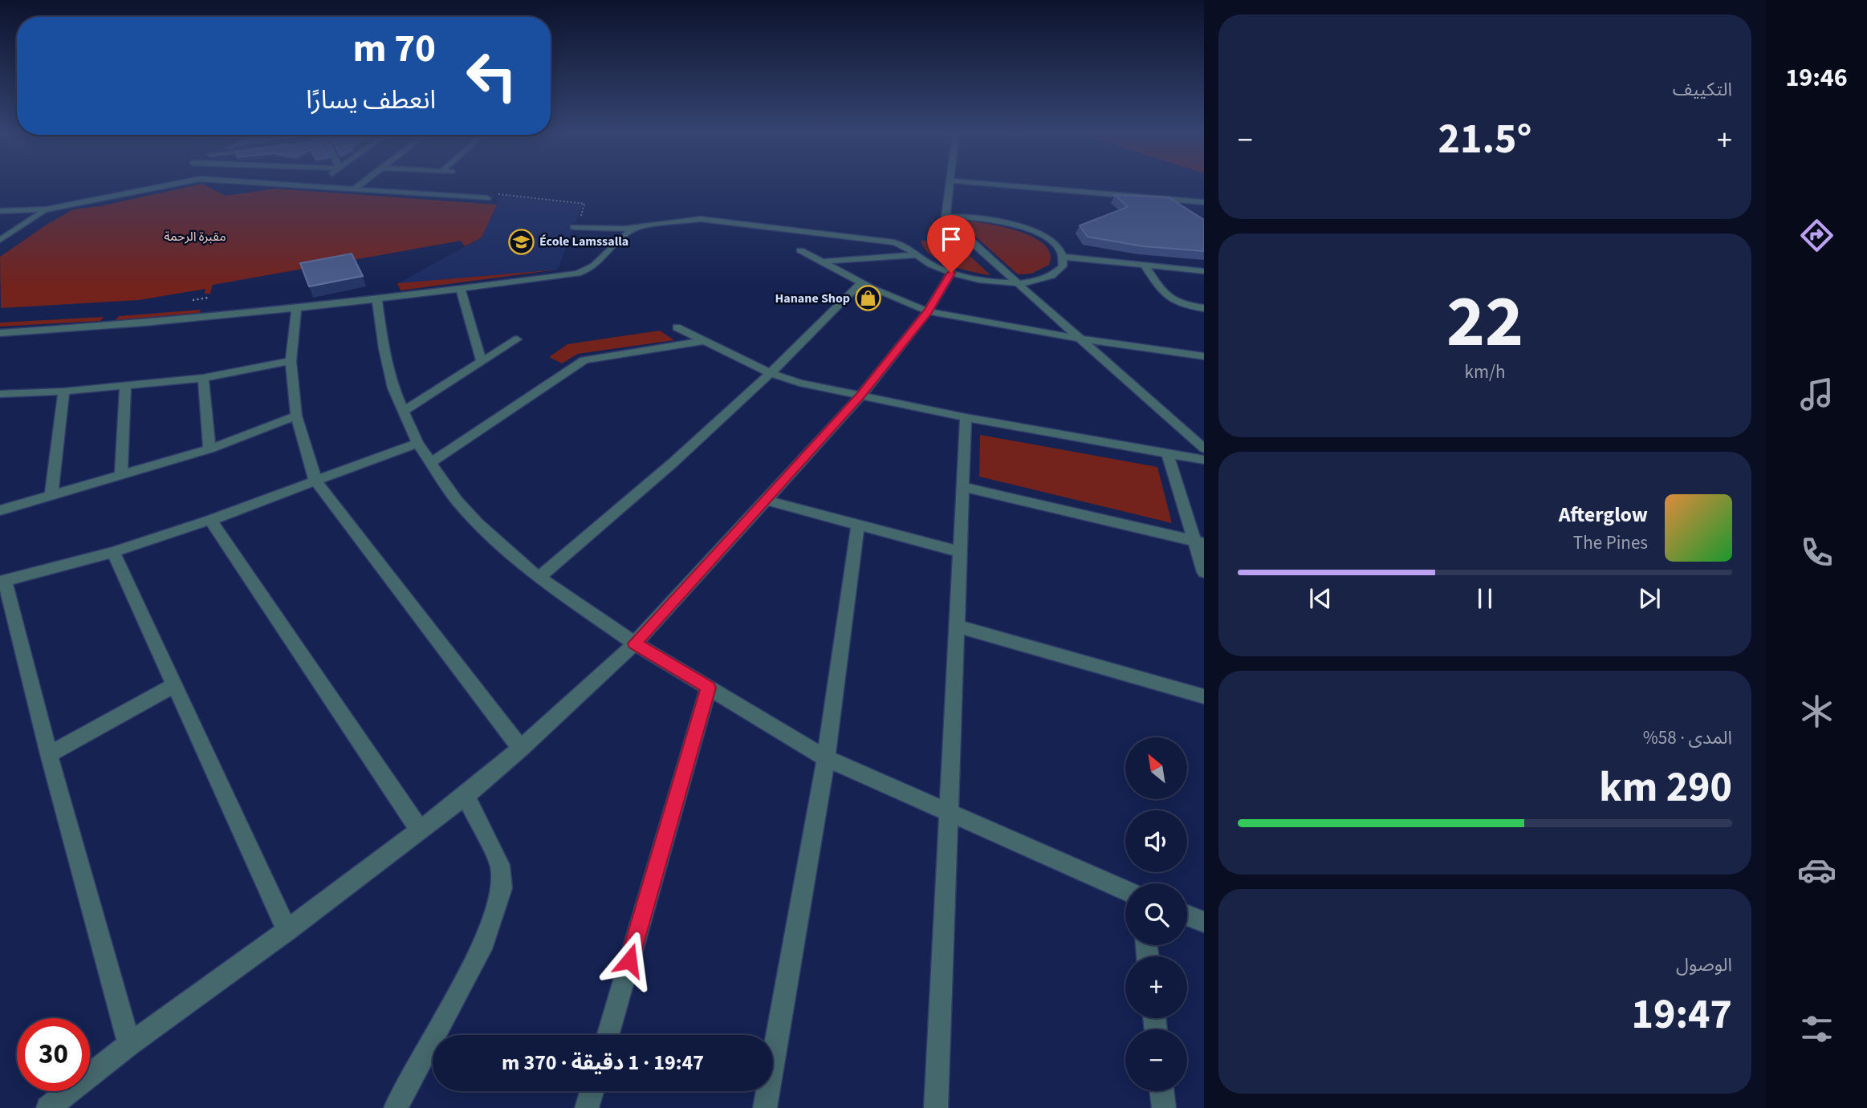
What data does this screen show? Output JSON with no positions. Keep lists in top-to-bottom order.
{
  "parks": ["مقبرة الرحمة"],
  "places": {
    "school or university": ["École Lamssalla"],
    "shop": ["Hanane Shop"]
  },
  "north": "top left",
  "page": {
    "tabs": "19:46",
    "tile": [
      "التكييف",
      ["22", "km/h"],
      ["المدى · 58%", "290 km"],
      ["الوصول", "19:47"]
    ],
    "turn": ["70 m", "انعطف يسارًا"],
    "heat": ["−", "21.5°", "+"],
    "song": ["Afterglow", "The Pines"],
    "map_buttons": ["+", "−"],
    "limit": "30",
    "trip": "19:47 · 1 دقيقة · 370 m"
  }
}
